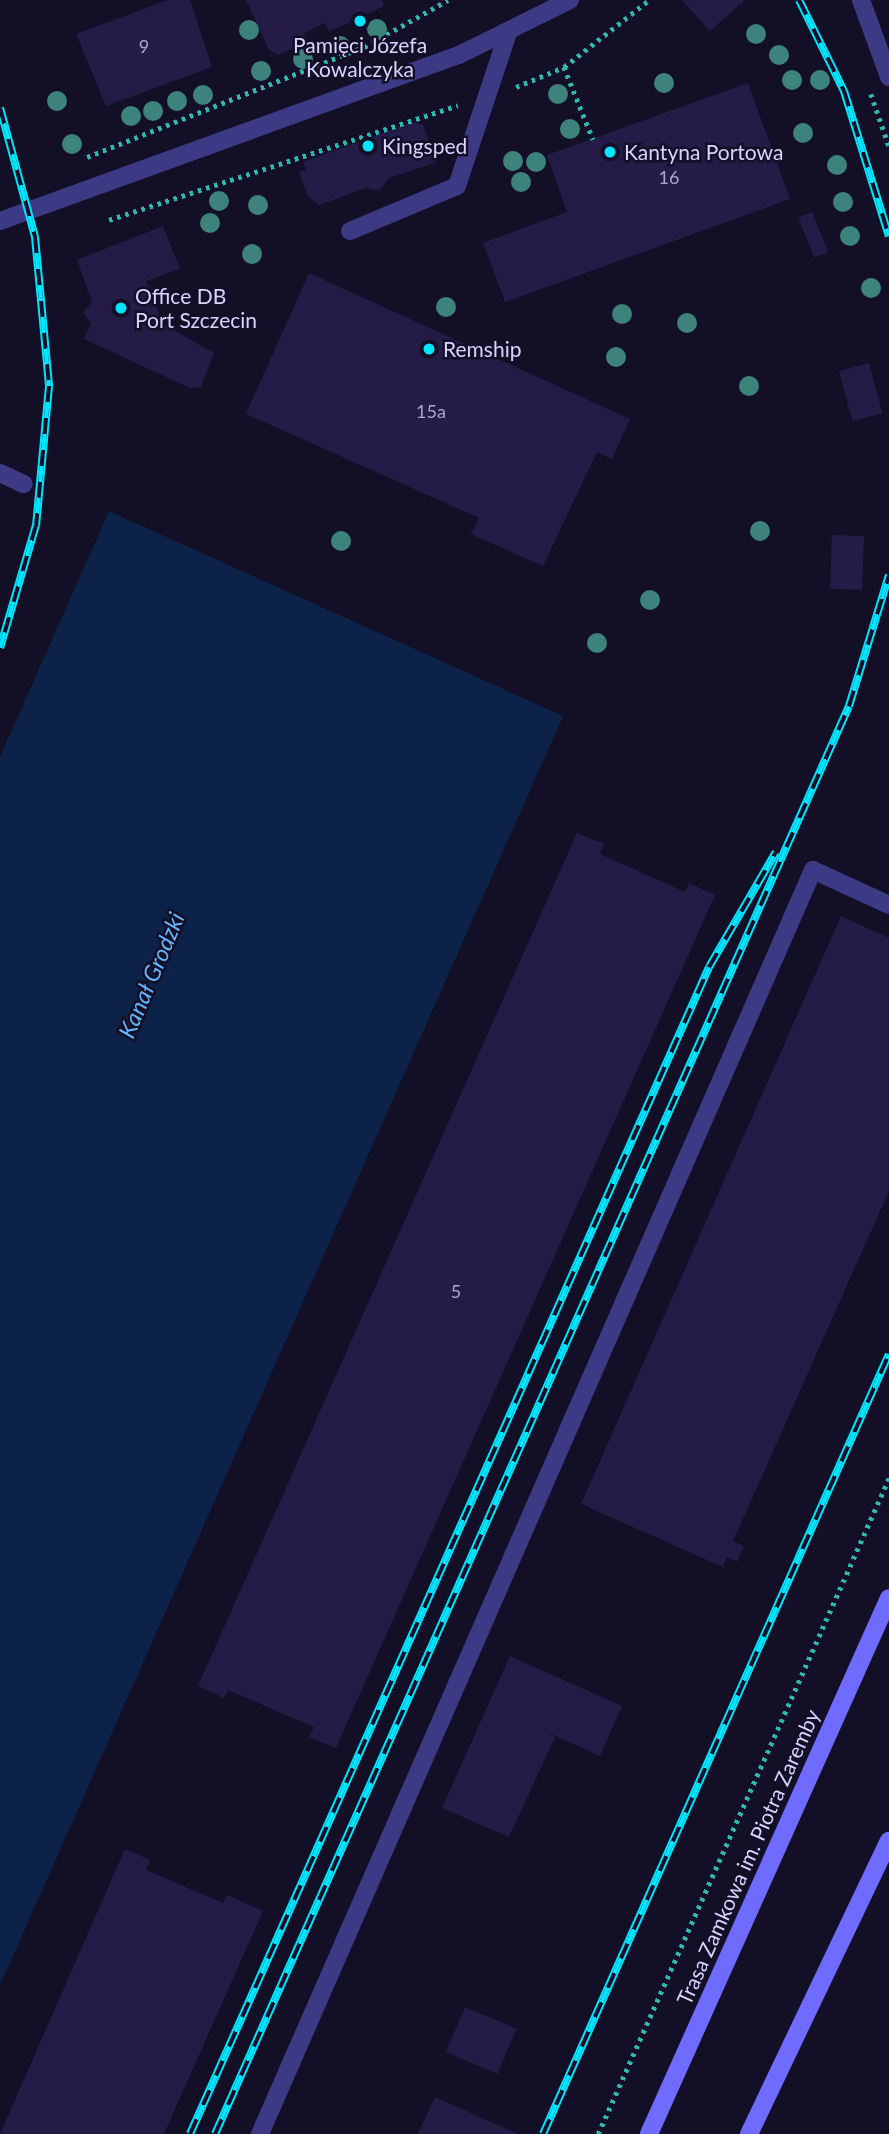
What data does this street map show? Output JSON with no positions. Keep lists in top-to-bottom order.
{
  "streets": {
    "main road": ["Trasa Zamkowa im. Piotra Zaremby"]
  },
  "water": ["Kanał Grodzki"],
  "places": [
    "Pamięci Józefa Kowalczyka",
    "Kingsped",
    "Kantyna Portowa",
    "Office DB Port Szczecin",
    "Remship"
  ],
  "house_numbers": [
    "9",
    "16",
    "15a",
    "5"
  ]
}
